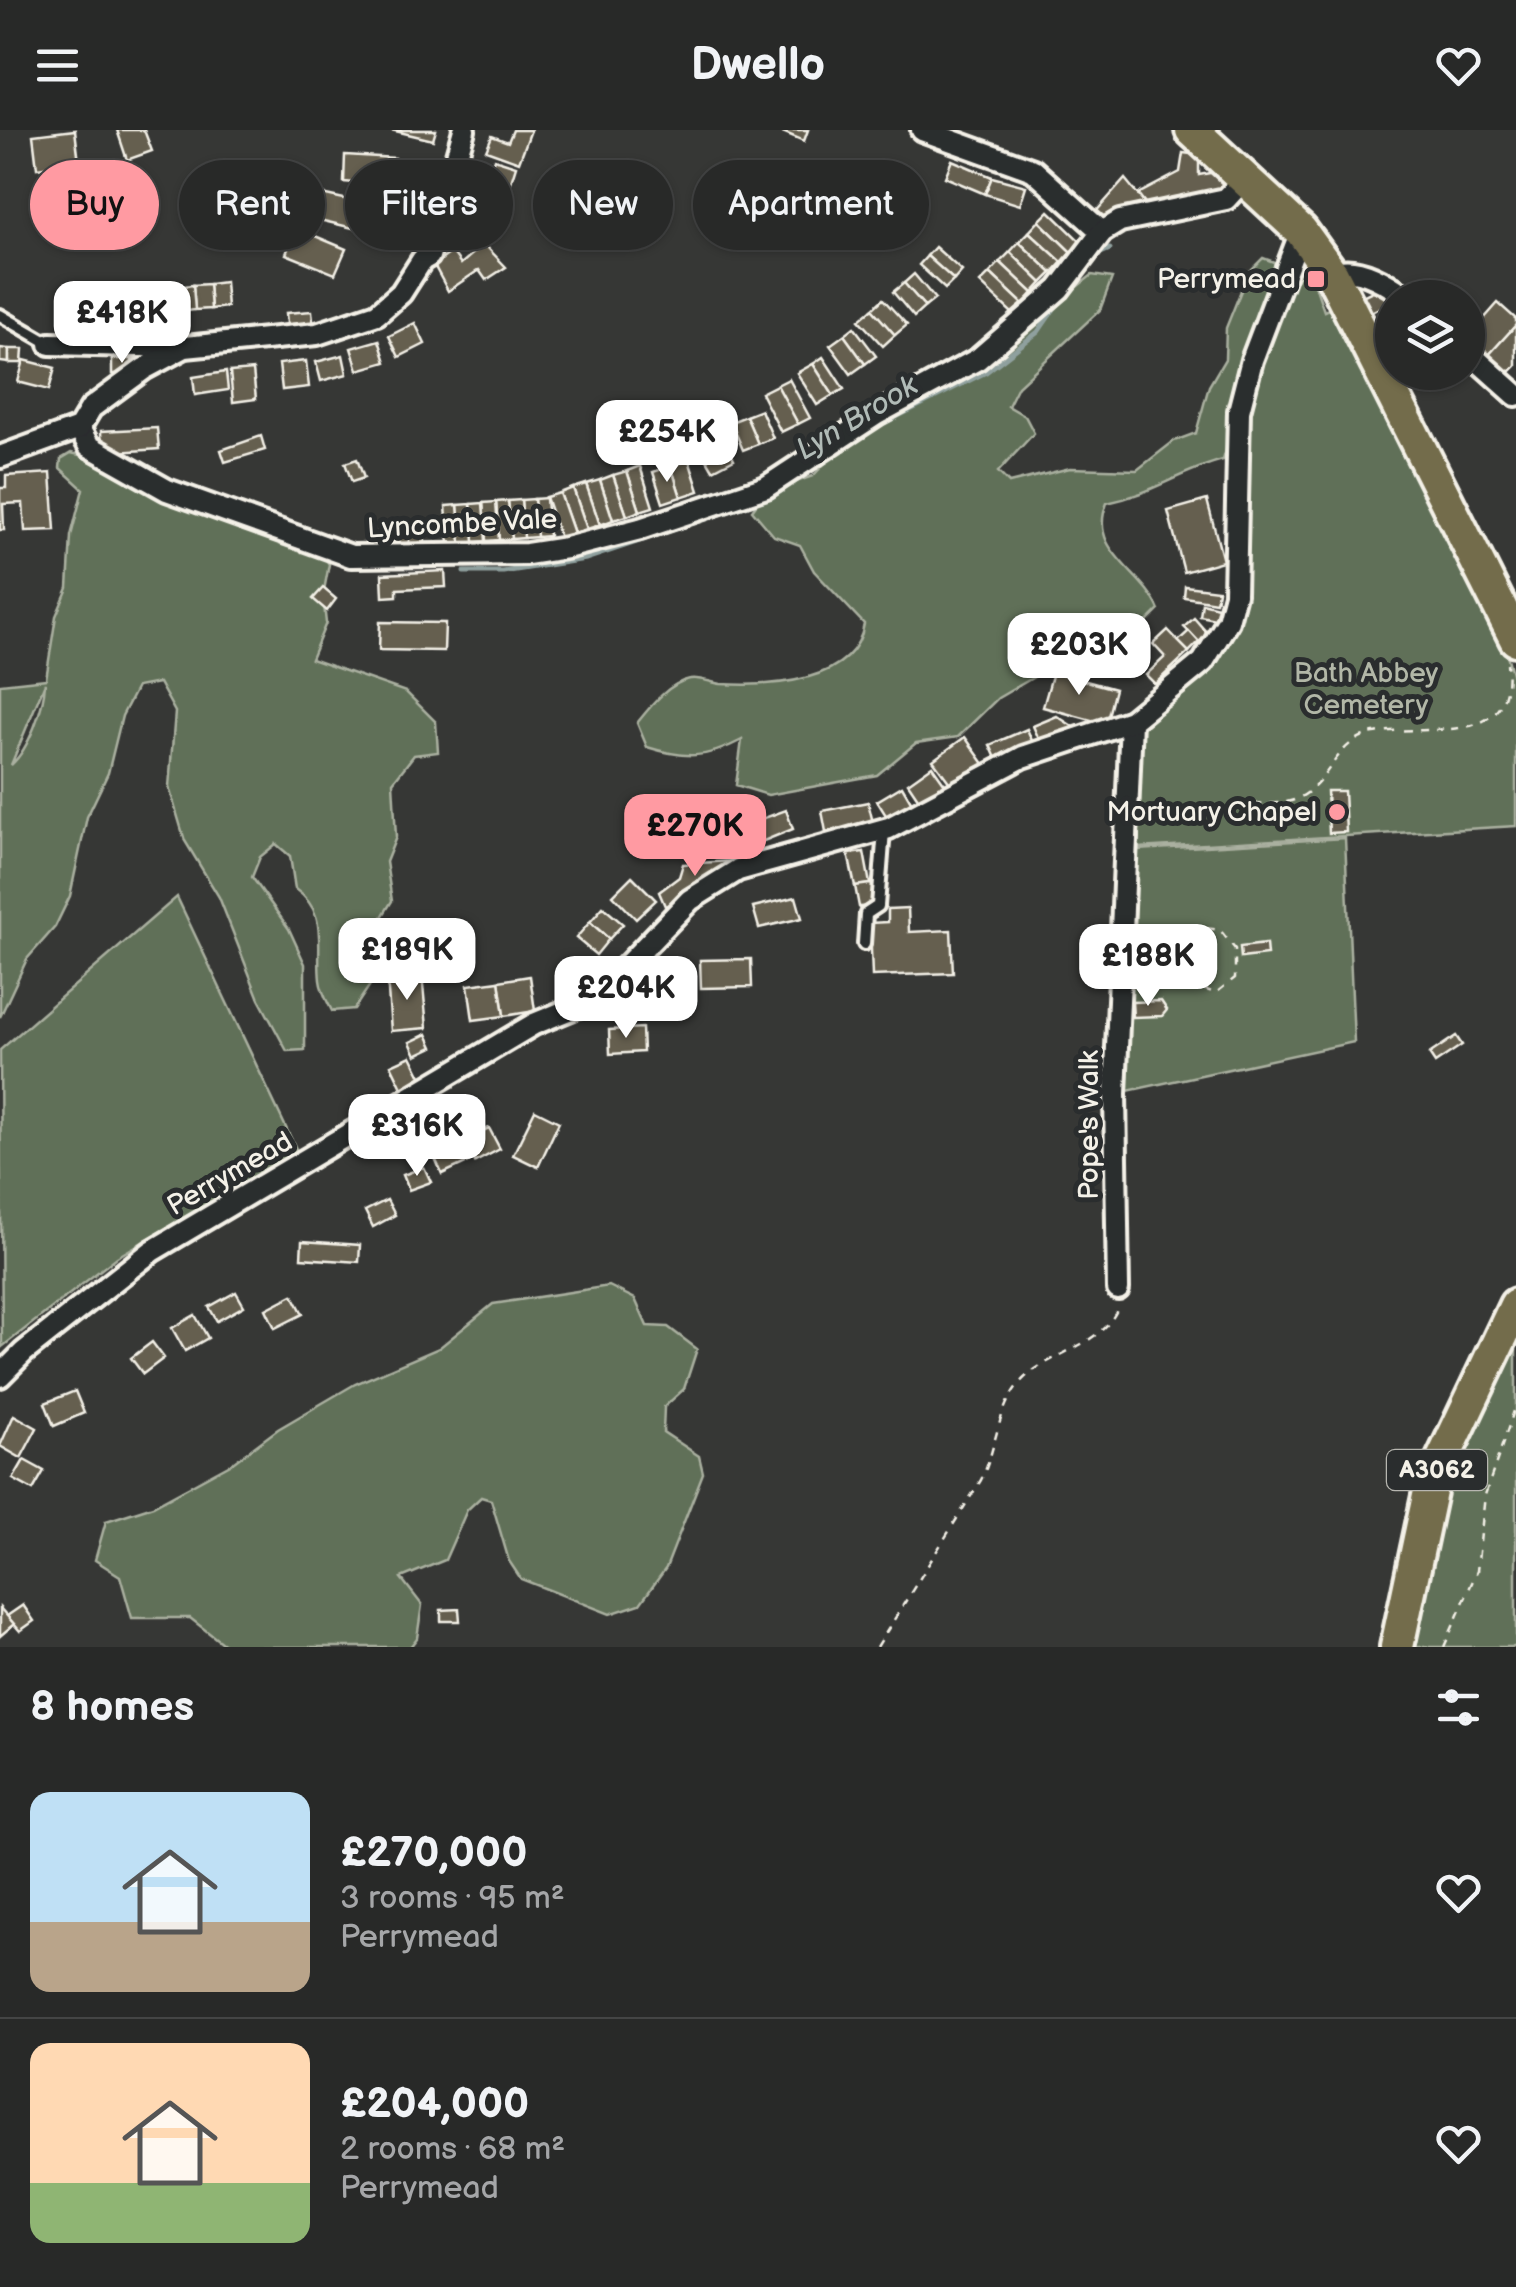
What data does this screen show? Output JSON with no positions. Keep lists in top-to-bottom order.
{
  "streets": {
    "main road": ["A3062"],
    "street": ["Lyncombe Vale", "Pope's Walk", "Perrymead"]
  },
  "crossings": [
    ["Pope's Walk", "Perrymead"]
  ],
  "water": ["Lyn Brook"],
  "parks": ["Bath Abbey Cemetery"],
  "places": {
    "transit": ["Perrymead"],
    "other": ["Mortuary Chapel"]
  },
  "page": {
    "header": "Dwello",
    "chip": [
      "Buy",
      "Rent",
      "Filters",
      "New",
      "Apartment"
    ],
    "price": [
      "£418K",
      "£254K",
      "£203K",
      "£270K",
      "£189K",
      "£188K",
      "£204K",
      "£316K"
    ],
    "heading": "8 homes",
    "list": [
      {
        "name": "£270,000",
        "note": "3 rooms · 95 m² · Perrymead"
      },
      {
        "name": "£204,000",
        "note": "2 rooms · 68 m² · Perrymead"
      }
    ]
  }
}
